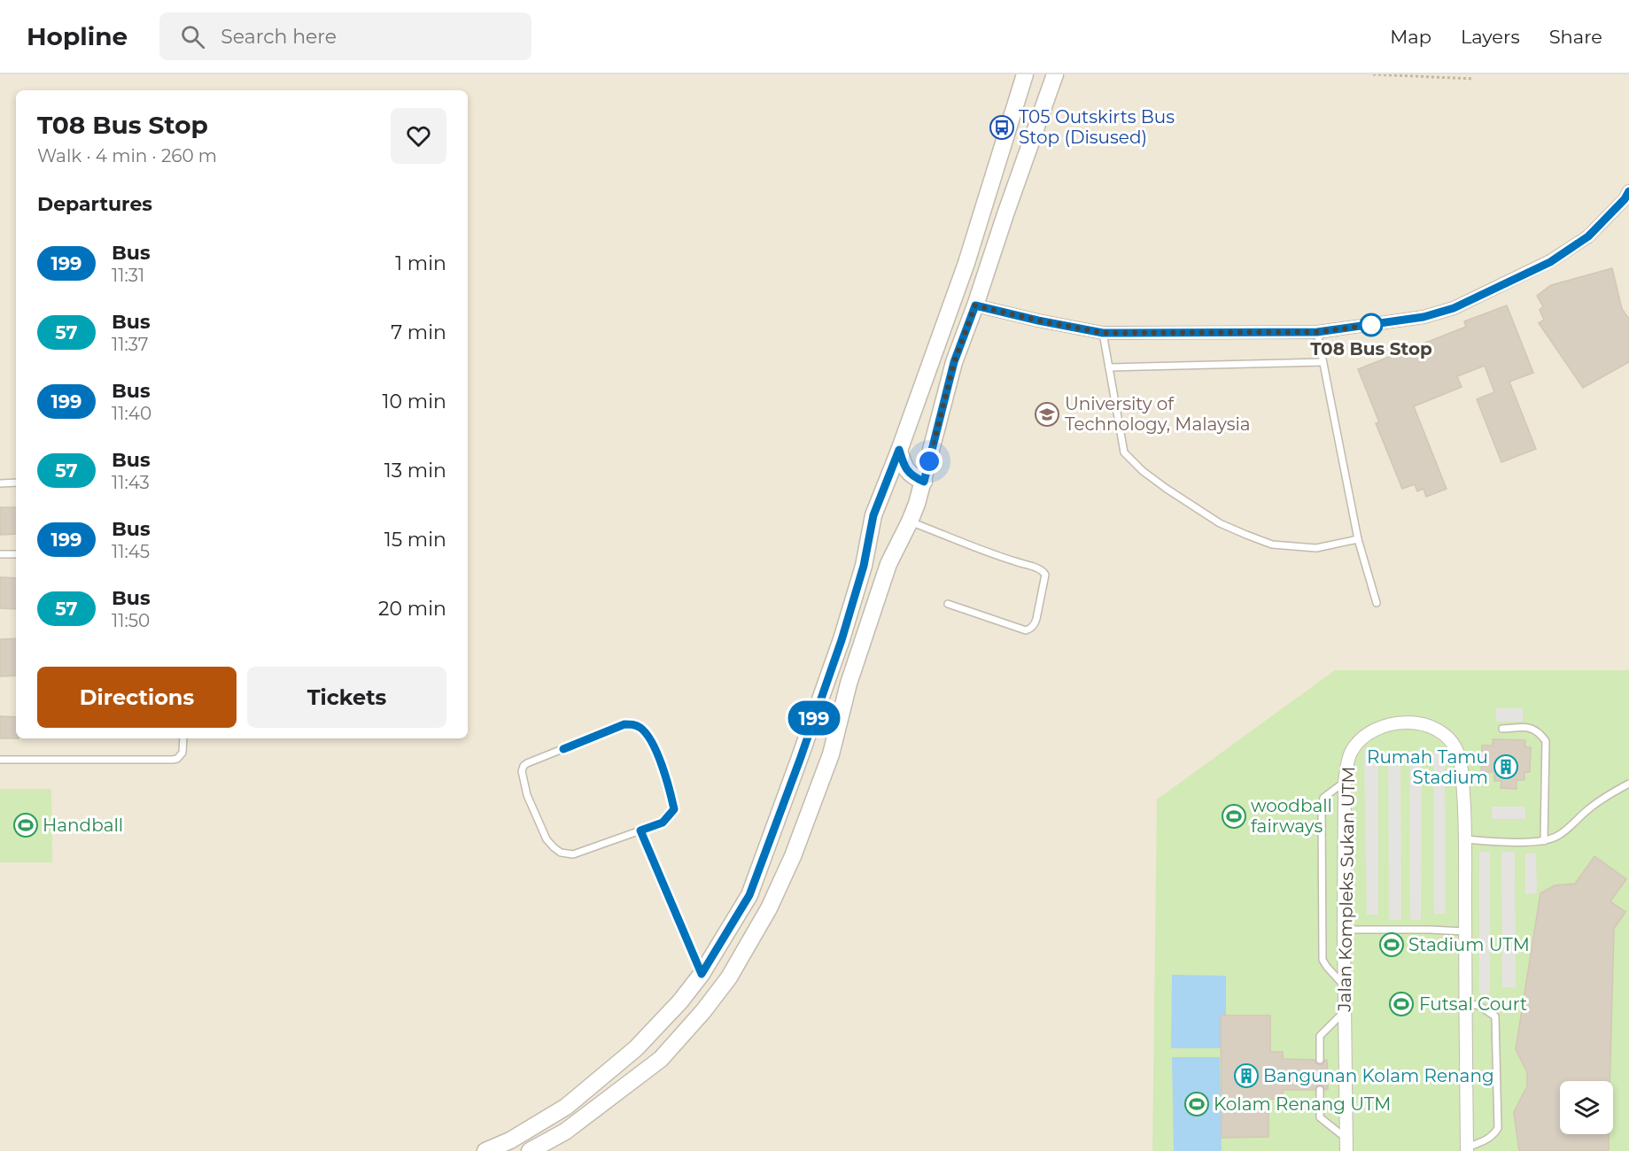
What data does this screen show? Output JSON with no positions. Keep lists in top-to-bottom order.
{
  "streets": {
    "street": ["Jalan Kompleks Sukan UTM"]
  },
  "places": {
    "bus stop": ["T05 Outskirts Bus Stop (Disused)"],
    "other": ["T08 Bus Stop"],
    "school or university": ["University of Technology, Malaysia"],
    "building": ["Rumah Tamu Stadium", "Bangunan Kolam Renang"],
    "sports": [
      "woodball fairways",
      "Handball",
      "Stadium UTM",
      "Futsal Court",
      "Kolam Renang UTM"
    ]
  },
  "lines": ["bus line 199"],
  "page": {
    "header": "Hopline",
    "search": "Search here",
    "nav": ["Map", "Layers", "Share"],
    "on_map": "199",
    "heading": [
      ["T08 Bus Stop", "Walk · 4 min · 260 m"],
      "Departures"
    ],
    "list": [
      {
        "mark": "199",
        "name": "Bus",
        "note": "11:31",
        "value": "1 min"
      },
      {
        "mark": "57",
        "name": "Bus",
        "note": "11:37",
        "value": "7 min"
      },
      {
        "mark": "199",
        "name": "Bus",
        "note": "11:40",
        "value": "10 min"
      },
      {
        "mark": "57",
        "name": "Bus",
        "note": "11:43",
        "value": "13 min"
      },
      {
        "mark": "199",
        "name": "Bus",
        "note": "11:45",
        "value": "15 min"
      },
      {
        "mark": "57",
        "name": "Bus",
        "note": "11:50",
        "value": "20 min"
      }
    ],
    "buttons": ["Directions", "Tickets"]
  }
}
